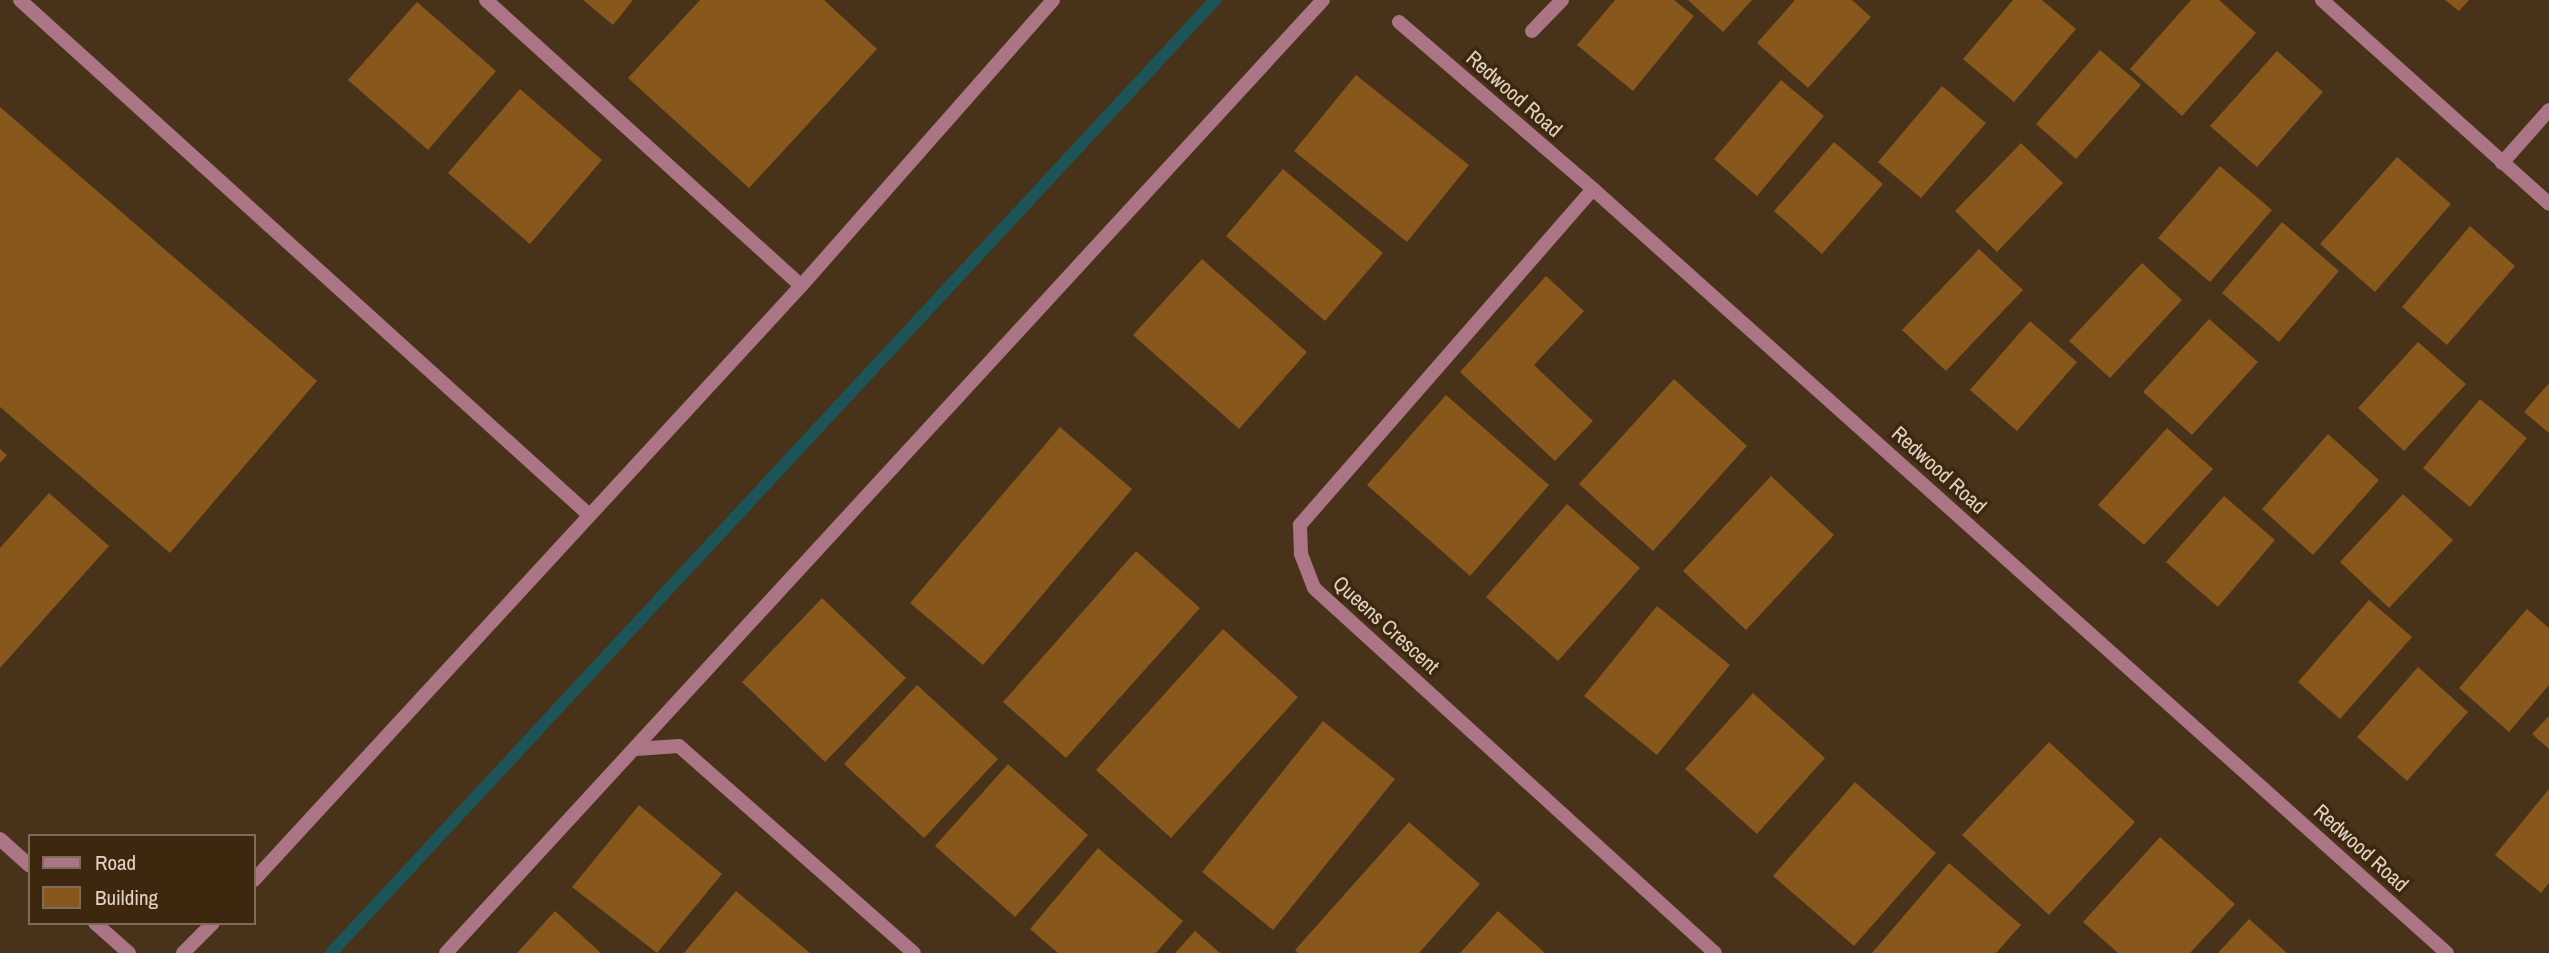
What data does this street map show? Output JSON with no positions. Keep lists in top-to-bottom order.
{
  "streets": {
    "street": ["Redwood Road", "Queens Crescent"]
  },
  "crossings": [
    ["Redwood Road", "Queens Crescent"]
  ],
  "legend": ["Road", "Building"]
}
